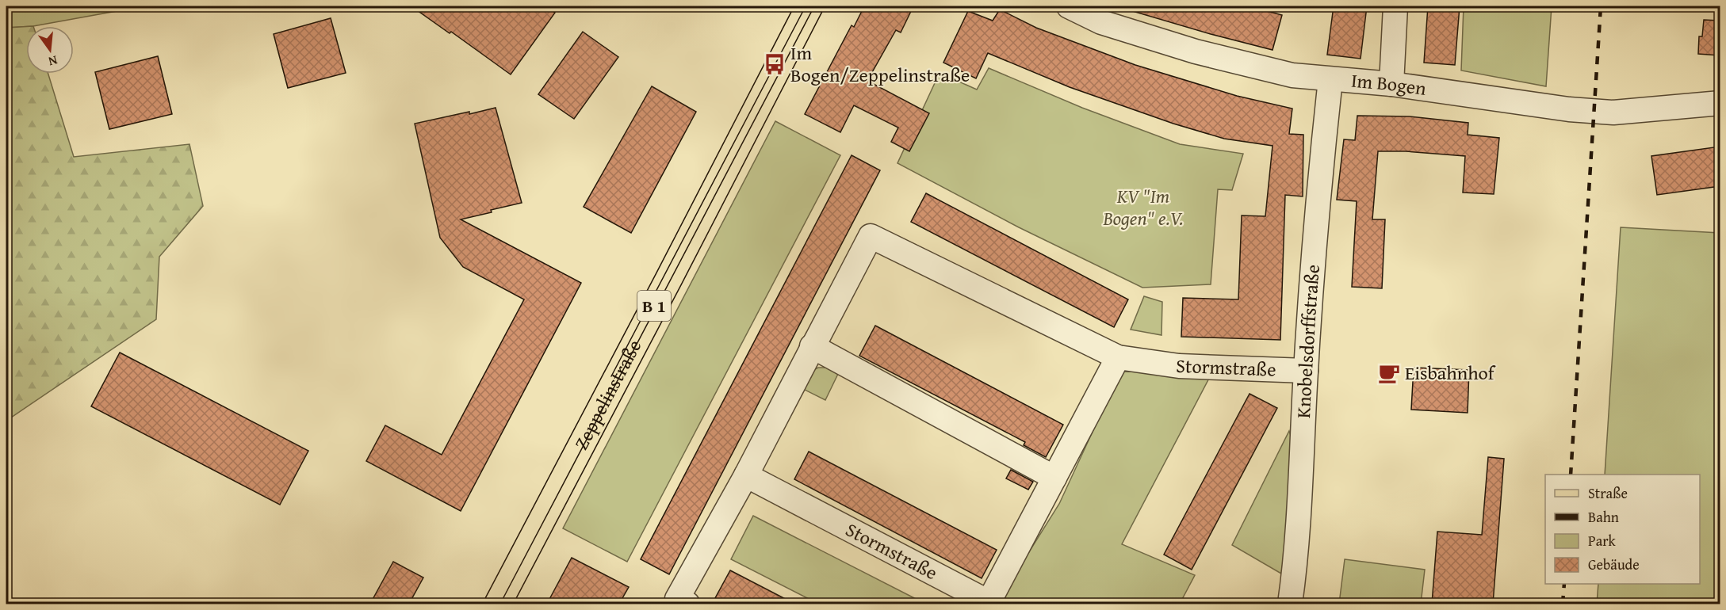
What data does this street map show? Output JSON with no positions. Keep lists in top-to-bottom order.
{
  "streets": {
    "main road": ["B 1", "Zeppelinstraße"],
    "street": ["Im Bogen", "Knobelsdorffstraße", "Stormstraße"]
  },
  "crossings": [
    ["Im Bogen", "Knobelsdorffstraße"],
    ["Knobelsdorffstraße", "Stormstraße"]
  ],
  "parks": ["KV \"Im Bogen\" e.V."],
  "places": {
    "bus stop": ["Im Bogen/Zeppelinstraße"],
    "cafe": ["Eisbahnhof"]
  },
  "legend": [
    "Straße",
    "Bahn",
    "Park",
    "Gebäude"
  ],
  "north": "bottom"
}
